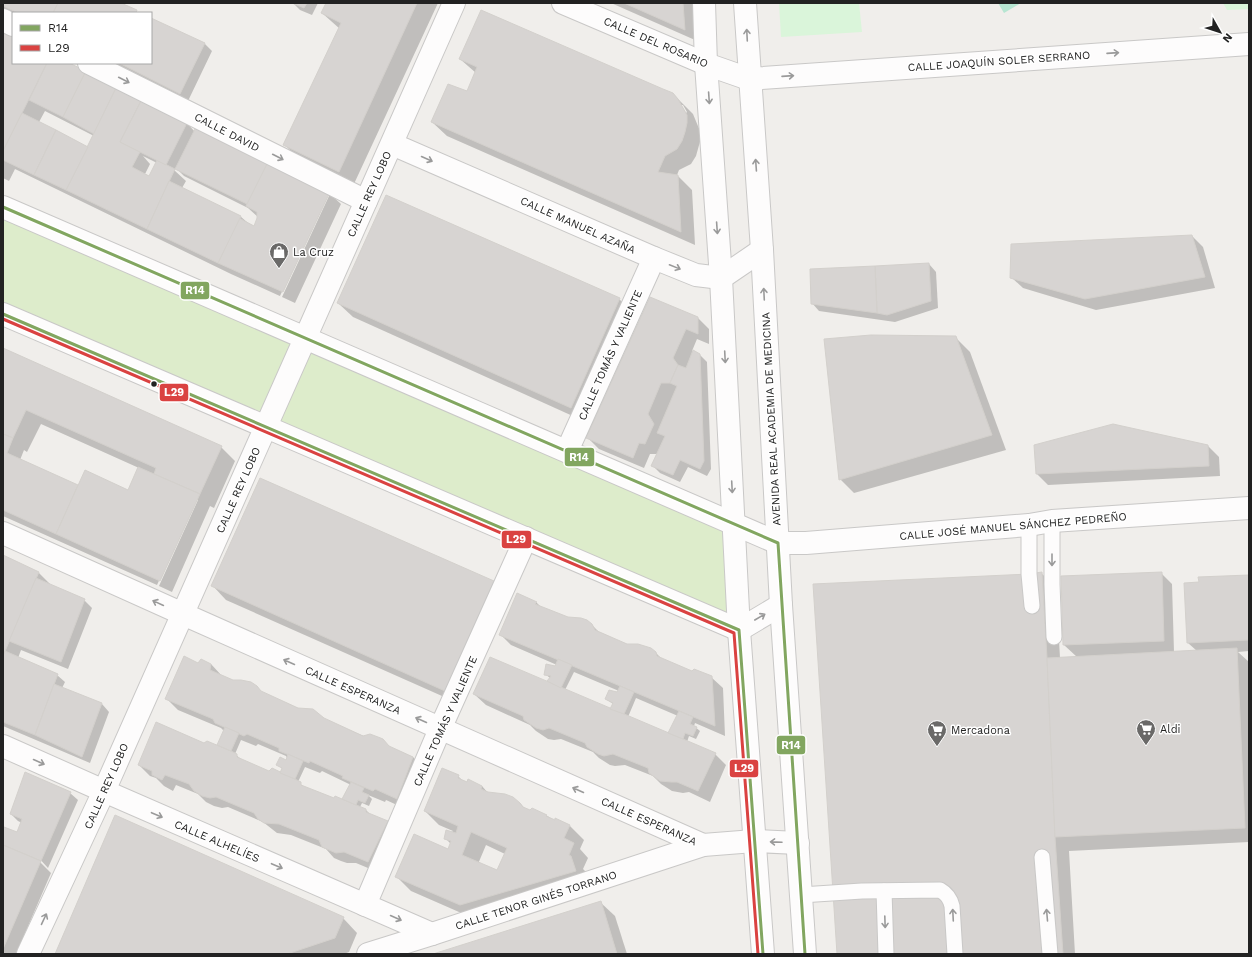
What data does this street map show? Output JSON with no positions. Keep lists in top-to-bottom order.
{
  "streets": {
    "street": [
      "CALLE DEL ROSARIO",
      "CALLE JOAQUÍN SOLER SERRANO",
      "CALLE DAVID",
      "CALLE REY LOBO",
      "CALLE MANUEL AZAÑA",
      "CALLE TOMÁS Y VALIENTE",
      "AVENIDA REAL ACADEMIA DE MEDICINA",
      "CALLE JOSÉ MANUEL SÁNCHEZ PEDREÑO",
      "CALLE ESPERANZA",
      "CALLE ALHELÍES",
      "CALLE TENOR GINÉS TORRANO"
    ]
  },
  "crossings": [
    ["CALLE DEL ROSARIO", "CALLE JOAQUÍN SOLER SERRANO"],
    ["CALLE DEL ROSARIO", "AVENIDA REAL ACADEMIA DE MEDICINA"],
    ["CALLE JOAQUÍN SOLER SERRANO", "AVENIDA REAL ACADEMIA DE MEDICINA"],
    ["CALLE DAVID", "CALLE REY LOBO"],
    ["CALLE REY LOBO", "CALLE MANUEL AZAÑA"],
    ["CALLE REY LOBO", "CALLE ESPERANZA"],
    ["CALLE REY LOBO", "CALLE ALHELÍES"],
    ["CALLE MANUEL AZAÑA", "CALLE TOMÁS Y VALIENTE"],
    ["CALLE TOMÁS Y VALIENTE", "CALLE ESPERANZA"],
    ["CALLE TOMÁS Y VALIENTE", "CALLE ALHELÍES"],
    ["AVENIDA REAL ACADEMIA DE MEDICINA", "CALLE JOSÉ MANUEL SÁNCHEZ PEDREÑO"],
    ["CALLE ESPERANZA", "CALLE TENOR GINÉS TORRANO"],
    ["CALLE ALHELÍES", "CALLE TENOR GINÉS TORRANO"]
  ],
  "one_way": [
    "CALLE JOAQUÍN SOLER SERRANO",
    "CALLE MANUEL AZAÑA",
    "CALLE ESPERANZA",
    "CALLE ALHELÍES"
  ],
  "places": {
    "shop": ["La Cruz"],
    "supermarket": ["Aldi", "Mercadona"]
  },
  "lines": ["transit line R14", "transit line L29"],
  "legend": ["R14", "L29"],
  "north": "bottom right"
}
